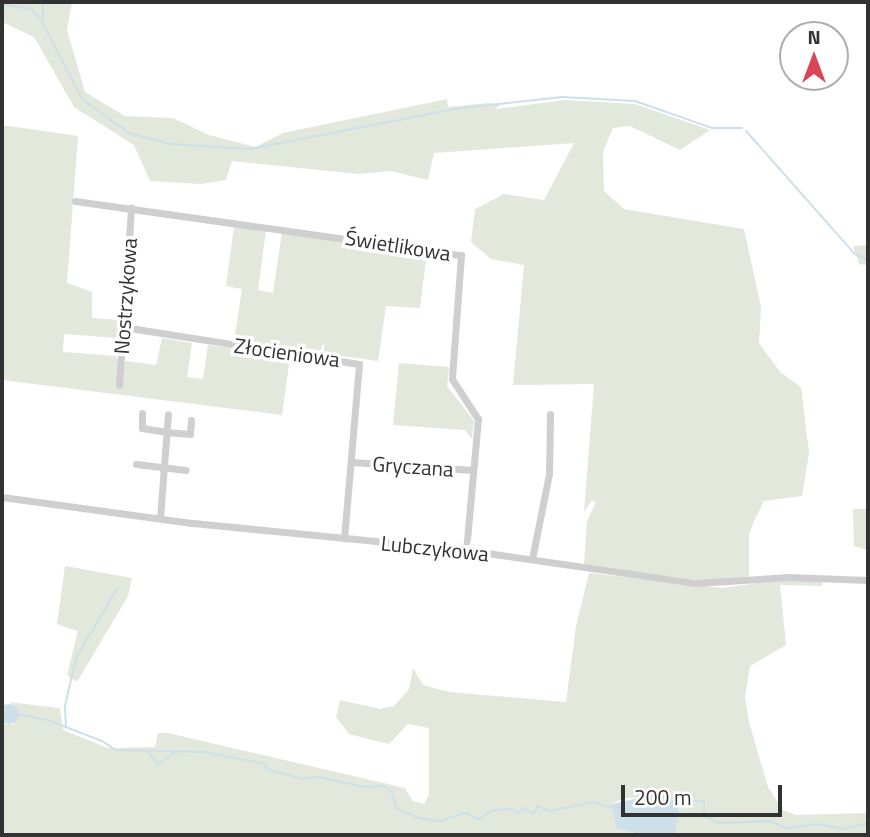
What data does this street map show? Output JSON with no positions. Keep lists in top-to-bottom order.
{
  "streets": {
    "street": [
      "Świetlikowa",
      "Nostrzykowa",
      "Złocieniowa",
      "Gryczana",
      "Lubczykowa"
    ]
  },
  "crossings": [
    ["Świetlikowa", "Nostrzykowa"],
    ["Świetlikowa", "Gryczana"],
    ["Świetlikowa", "Lubczykowa"],
    ["Nostrzykowa", "Złocieniowa"],
    ["Złocieniowa", "Gryczana"],
    ["Złocieniowa", "Lubczykowa"]
  ],
  "scale_bar": "200 m",
  "north": "top"
}
